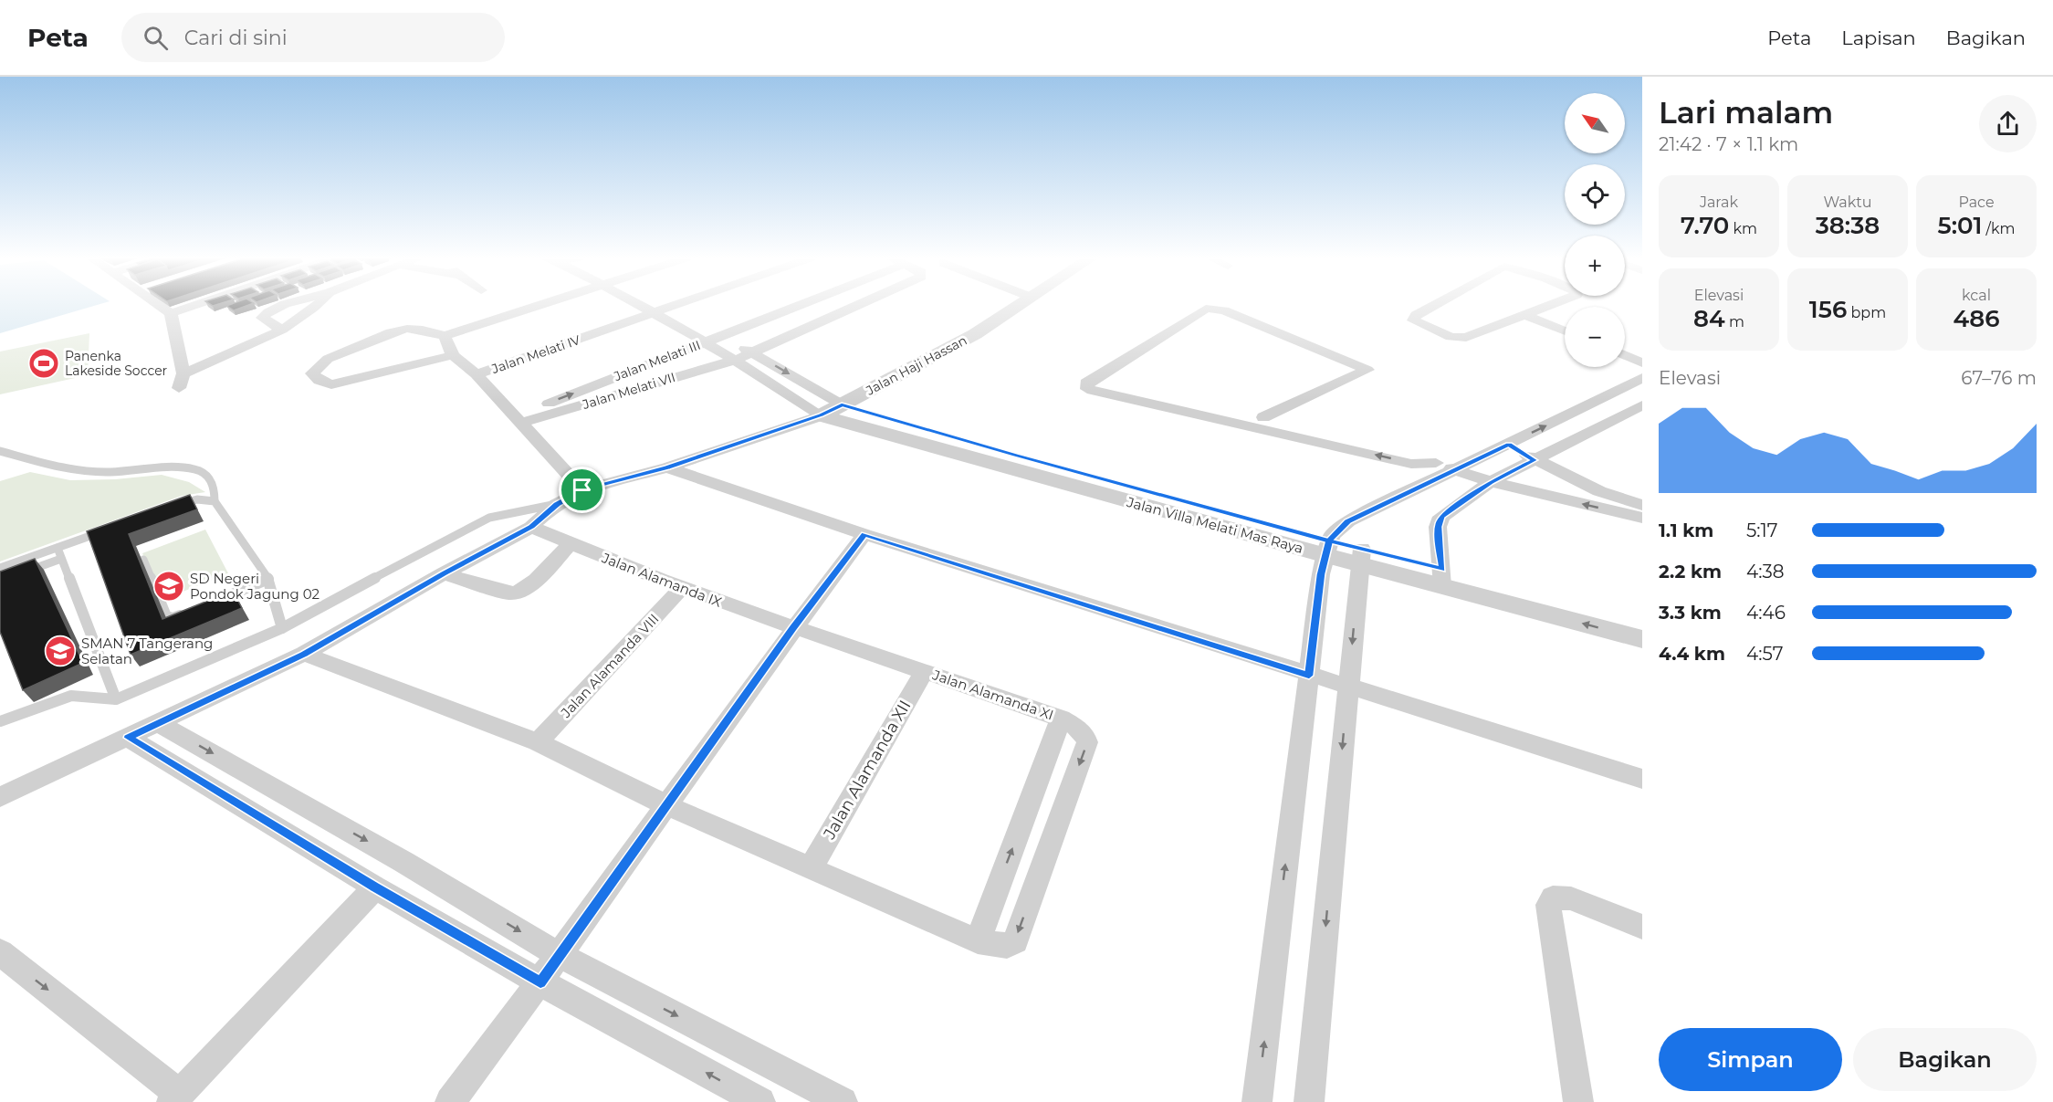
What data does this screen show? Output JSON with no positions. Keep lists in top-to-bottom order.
{
  "streets": {
    "street": [
      "Jalan Melati IV",
      "Jalan Melati III",
      "Jalan Haji Hassan",
      "Jalan Melati VII",
      "Jalan Villa Melati Mas Raya",
      "Jalan Alamanda IX",
      "Jalan Alamanda VIII",
      "Jalan Alamanda XI",
      "Jalan Alamanda XII"
    ]
  },
  "crossings": [
    ["Jalan Melati III", "Jalan Melati VII"],
    ["Jalan Haji Hassan", "Jalan Villa Melati Mas Raya"],
    ["Jalan Alamanda IX", "Jalan Alamanda VIII"],
    ["Jalan Alamanda IX", "Jalan Alamanda XI"],
    ["Jalan Alamanda XI", "Jalan Alamanda XII"]
  ],
  "one_way": ["Jalan Alamanda XI"],
  "places": {
    "sports": ["Panenka Lakeside Soccer"],
    "school or university": ["SD Negeri Pondok Jagung 02", "SMAN 7 Tangerang Selatan"]
  },
  "north": "top left",
  "page": {
    "header": "Peta",
    "search": "Cari di sini",
    "nav": ["Peta", "Lapisan", "Bagikan"],
    "heading": ["Lari malam", "21:42 · 7 × 1.1 km"],
    "map_buttons": ["+", "−"],
    "stats": [
      ["Jarak", "7.70 km"],
      ["Waktu", "38:38"],
      ["Pace", "5:01 /km"],
      ["Elevasi", "84 m"],
      ["156 bpm"],
      ["kcal", "486"]
    ],
    "chart": ["Elevasi", "67–76 m"],
    "list": [
      {
        "name": "1.1 km",
        "note": "5:17"
      },
      {
        "name": "2.2 km",
        "note": "4:38"
      },
      {
        "name": "3.3 km",
        "note": "4:46"
      },
      {
        "name": "4.4 km",
        "note": "4:57"
      }
    ],
    "buttons": ["Simpan", "Bagikan"]
  }
}
